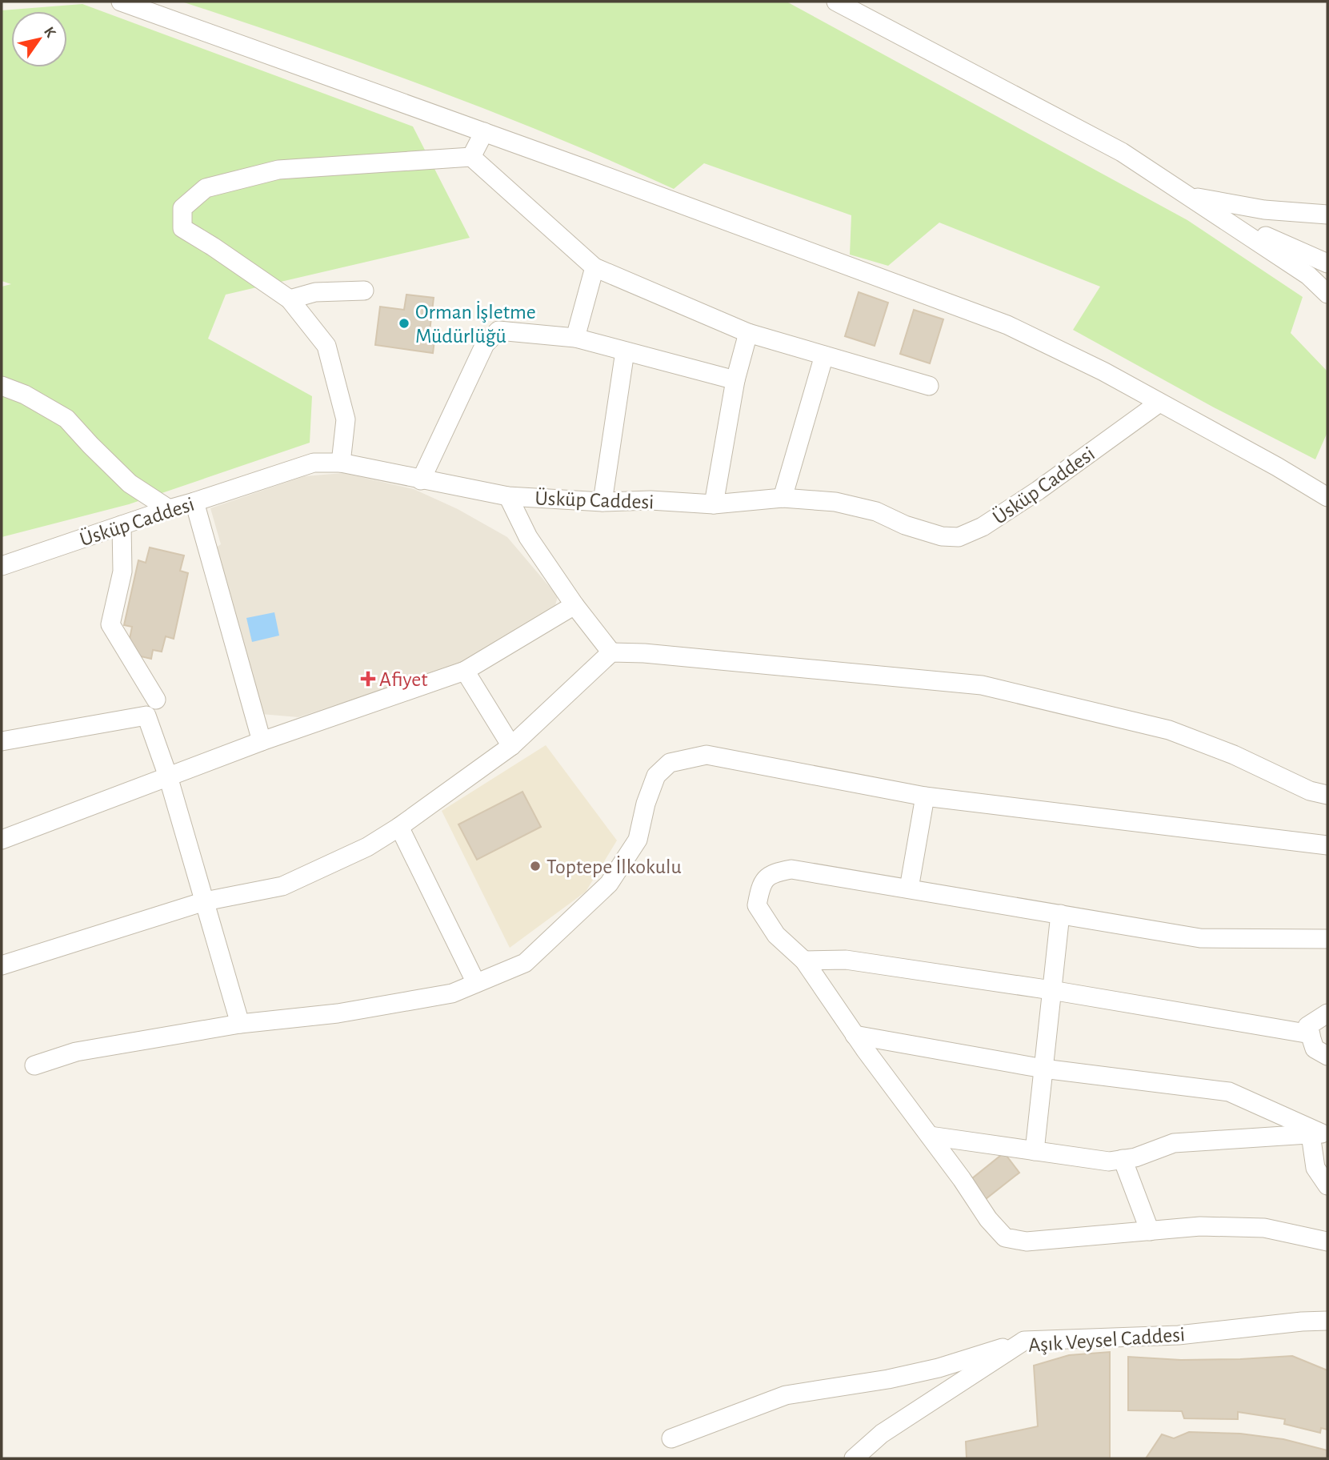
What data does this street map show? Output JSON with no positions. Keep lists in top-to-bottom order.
{
  "streets": {
    "street": ["Üsküp Caddesi", "Aşık Veysel Caddesi"]
  },
  "places": {
    "other": ["Orman İşletme Müdürlüğü", "Toptepe İlkokulu"],
    "health": ["Afiyet"]
  },
  "north": "top right"
}
